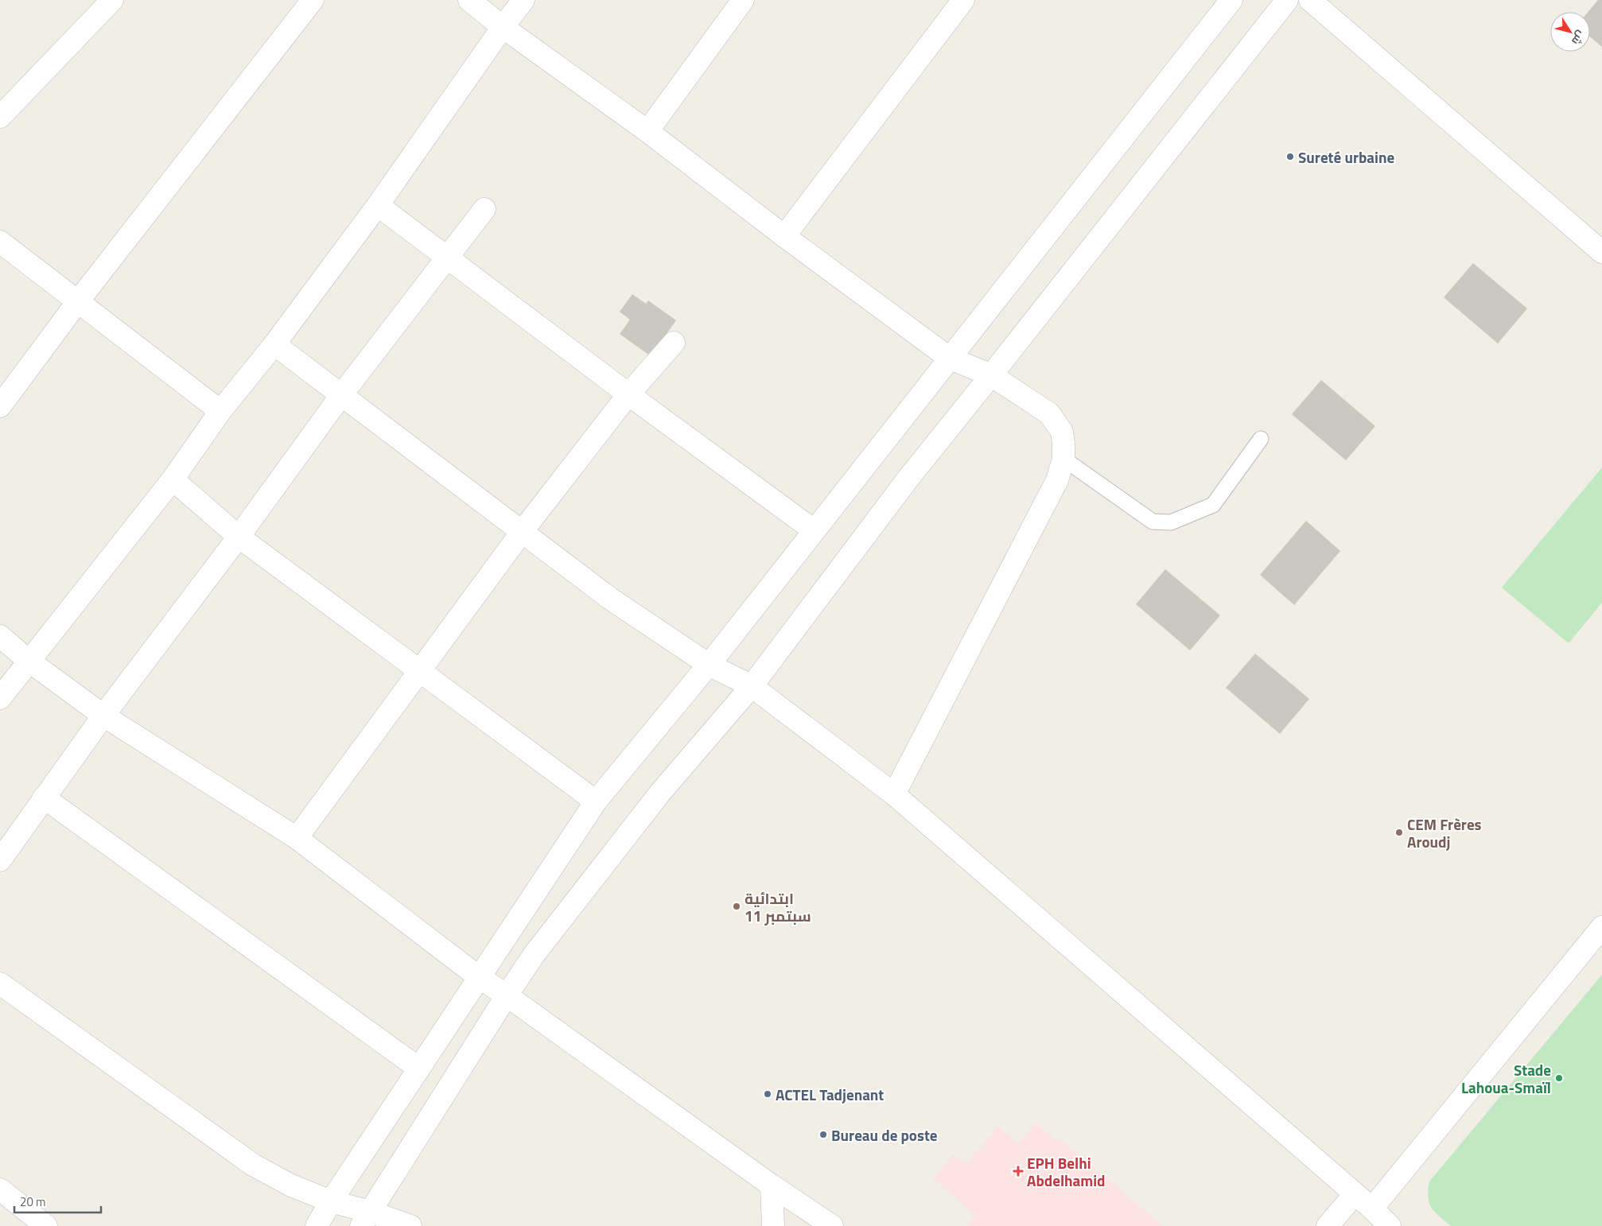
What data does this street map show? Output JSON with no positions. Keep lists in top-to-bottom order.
{
  "places": {
    "other": [
      "Sureté urbaine",
      "CEM Frères Aroudj",
      "ابتدائية 11 سبتمبر",
      "Stade Lahoua-Smaïl",
      "ACTEL Tadjenant",
      "Bureau de poste"
    ],
    "health": ["EPH Belhi Abdelhamid"]
  },
  "scale_bar": "20 m",
  "north": "bottom right"
}
